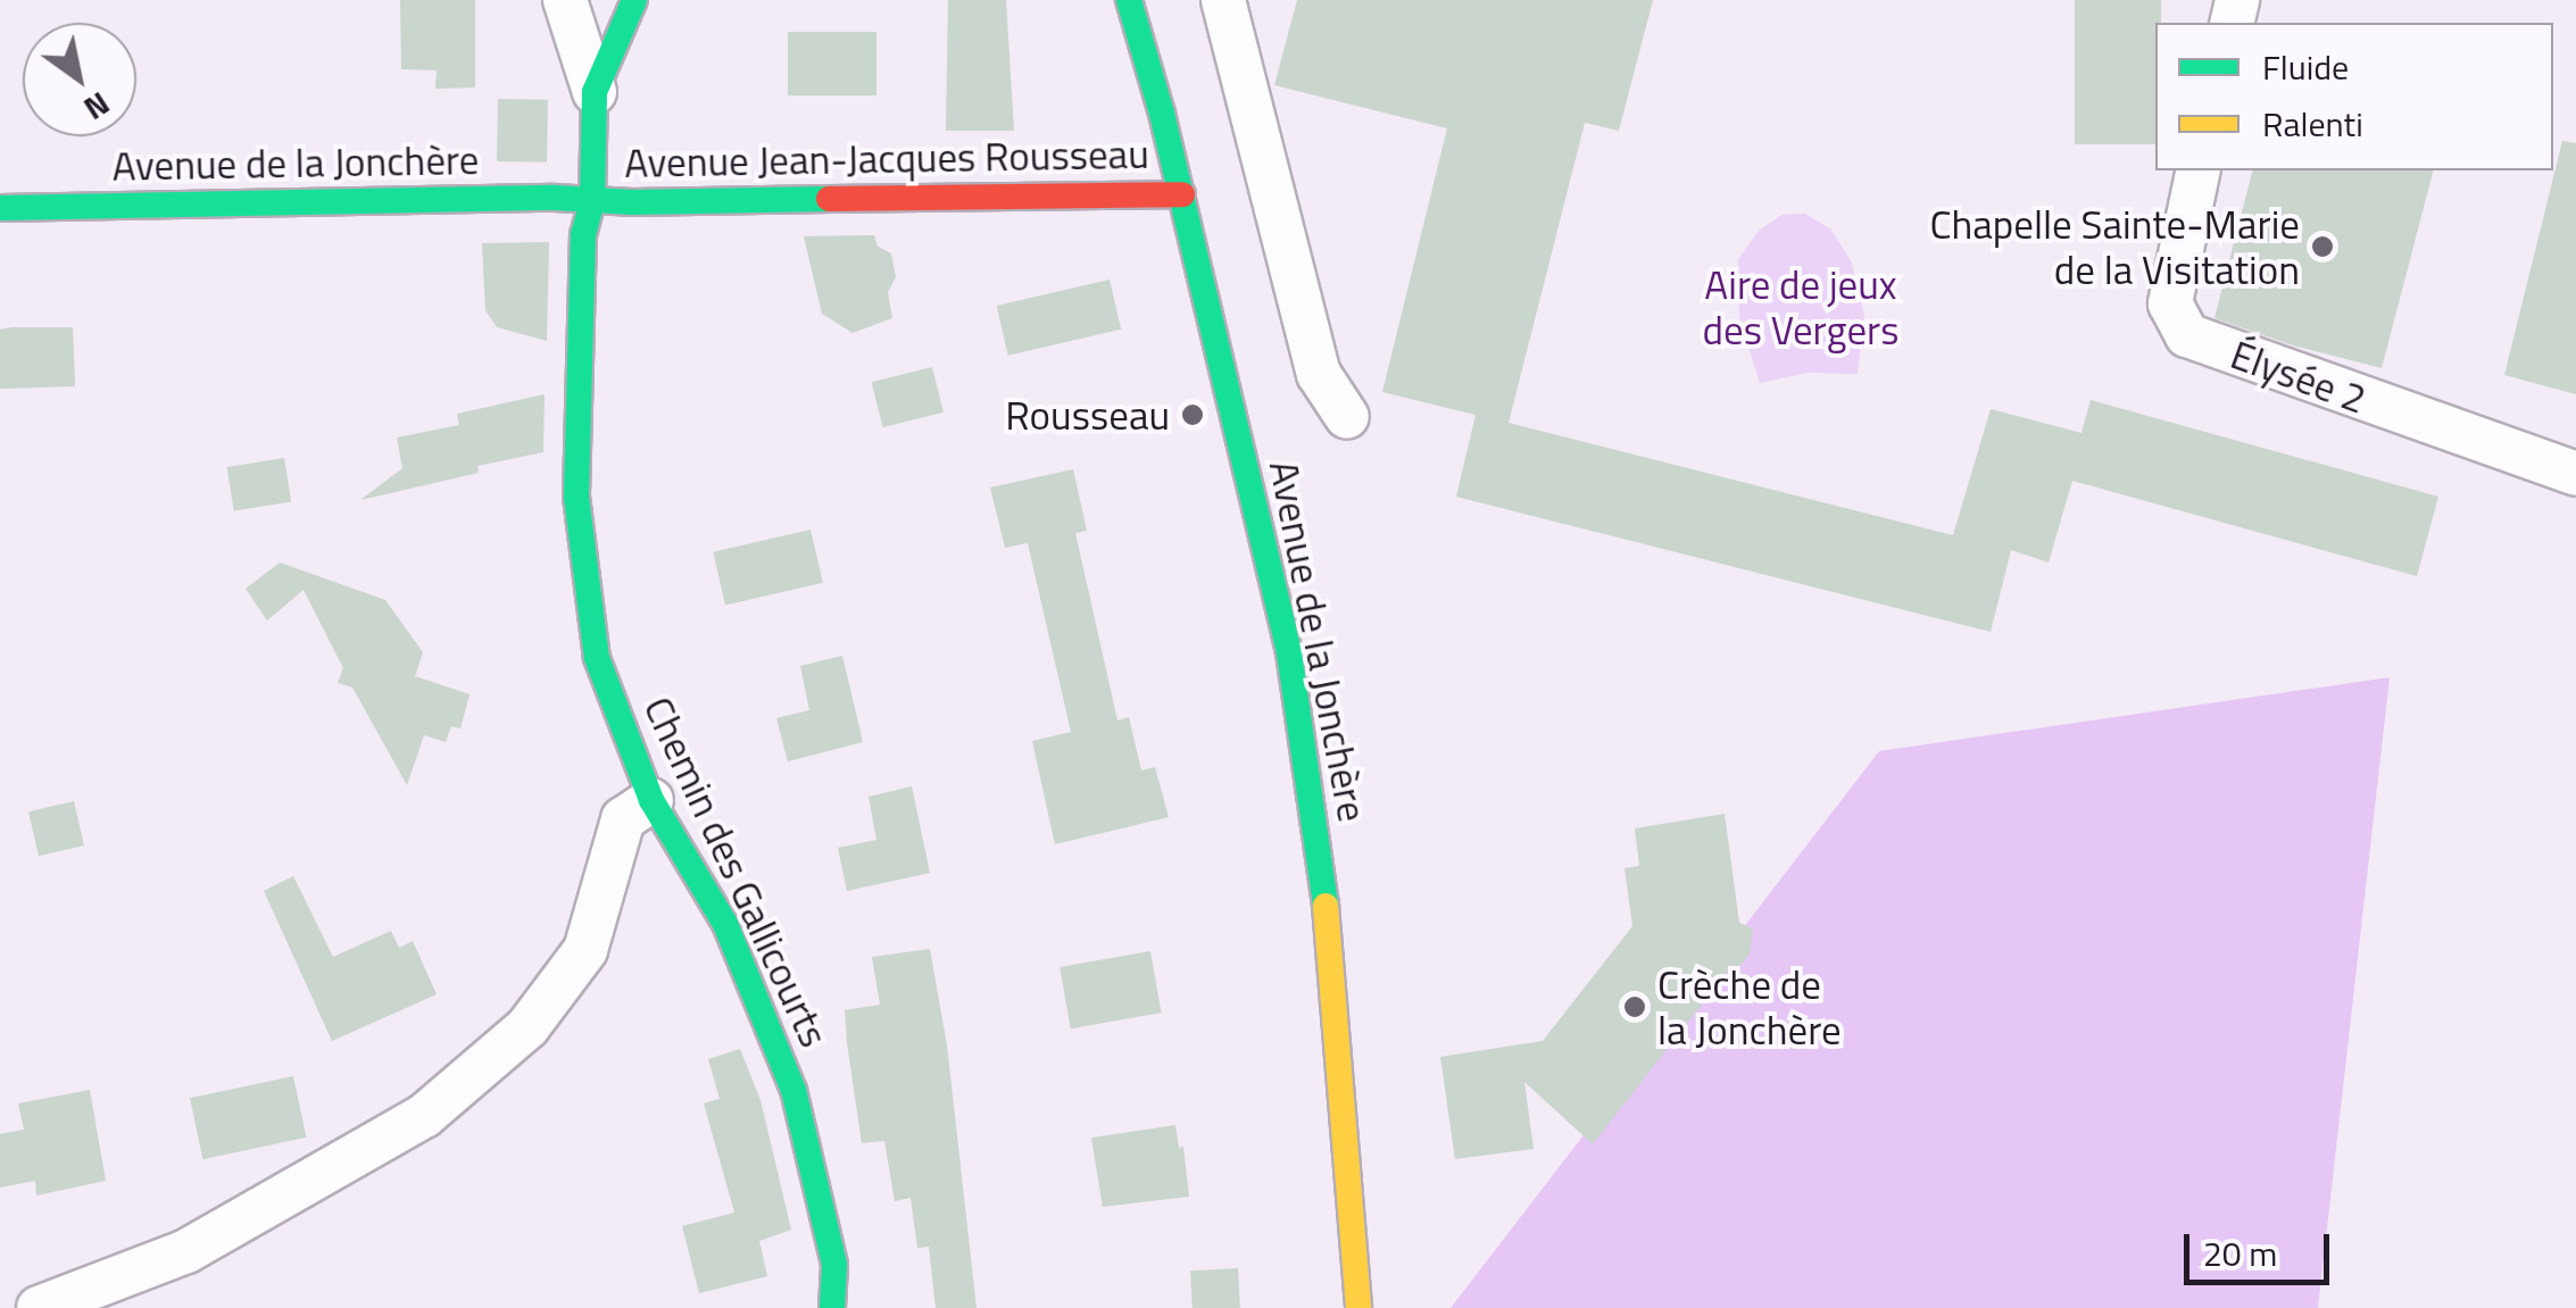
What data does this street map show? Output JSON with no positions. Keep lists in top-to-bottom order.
{
  "streets": {
    "street": [
      "Avenue Jean-Jacques Rousseau",
      "Avenue de la Jonchère",
      "Élysée 2",
      "Chemin des Gallicourts"
    ]
  },
  "crossings": [
    ["Avenue Jean-Jacques Rousseau", "Avenue de la Jonchère"],
    ["Avenue Jean-Jacques Rousseau", "Chemin des Gallicourts"],
    ["Avenue de la Jonchère", "Chemin des Gallicourts"]
  ],
  "parks": ["Aire de jeux des Vergers"],
  "places": ["Chapelle Sainte-Marie de la Visitation", "Rousseau", "Crèche de la Jonchère"],
  "legend": ["Fluide", "Ralenti"],
  "scale_bar": "20 m",
  "north": "bottom right"
}
